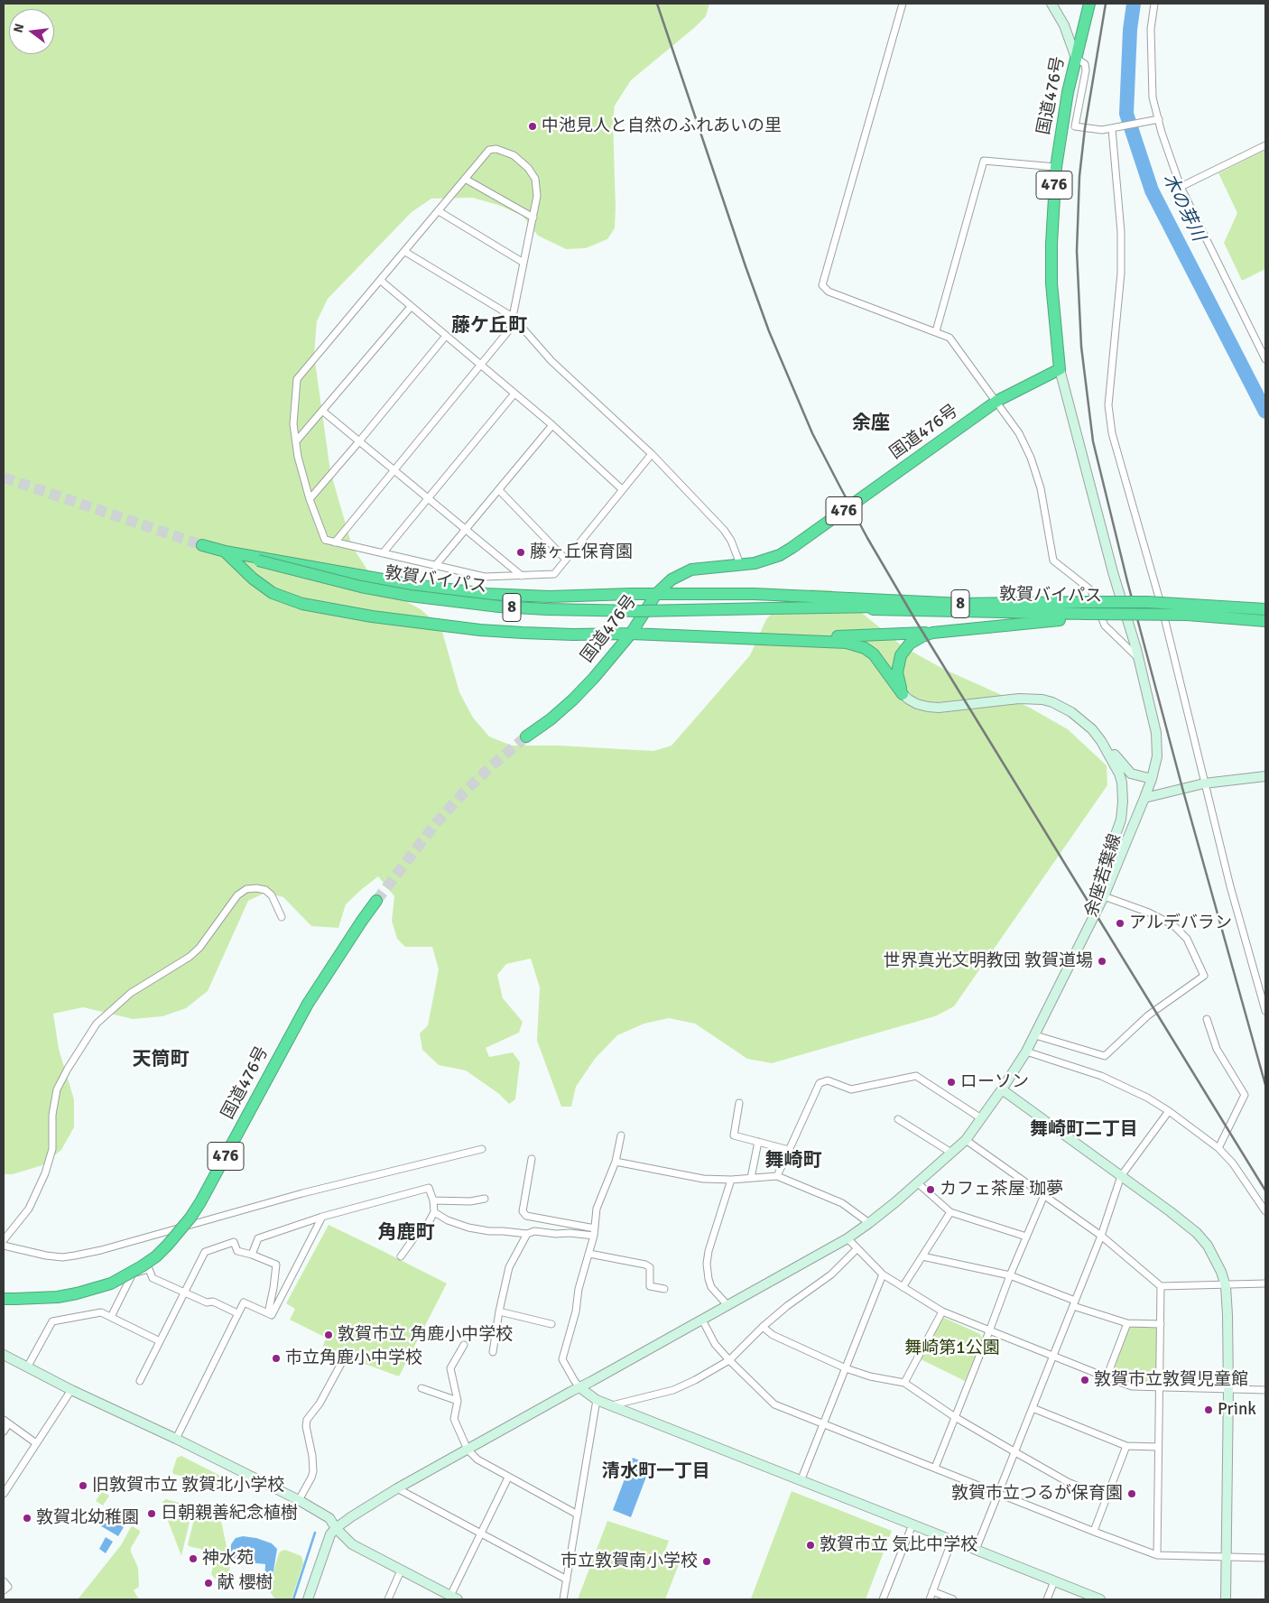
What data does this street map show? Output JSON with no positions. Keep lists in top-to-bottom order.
{
  "streets": {
    "highway": [
      "国道476号",
      "476",
      "敦賀バイパス",
      "8"
    ],
    "street": ["余座若葉線"]
  },
  "districts": [
    "藤ケ丘町",
    "余座",
    "天筒町",
    "舞崎町二丁目",
    "舞崎町",
    "角鹿町",
    "清水町一丁目"
  ],
  "water": ["木の芽川"],
  "parks": ["舞崎第1公園"],
  "places": [
    "中池見人と自然のふれあいの里",
    "藤ヶ丘保育園",
    "アルデバラン",
    "世界真光文明教団 敦賀道場",
    "ローソン",
    "カフェ茶屋 珈夢",
    "敦賀市立 角鹿小中学校",
    "市立角鹿小中学校",
    "敦賀市立敦賀児童館",
    "Prink",
    "旧敦賀市立 敦賀北小学校",
    "敦賀市立つるが保育園",
    "日朝親善紀念植樹",
    "敦賀北幼稚園",
    "敦賀市立 気比中学校",
    "神水苑",
    "市立敦賀南小学校",
    "献 櫻樹"
  ],
  "north": "left"
}
